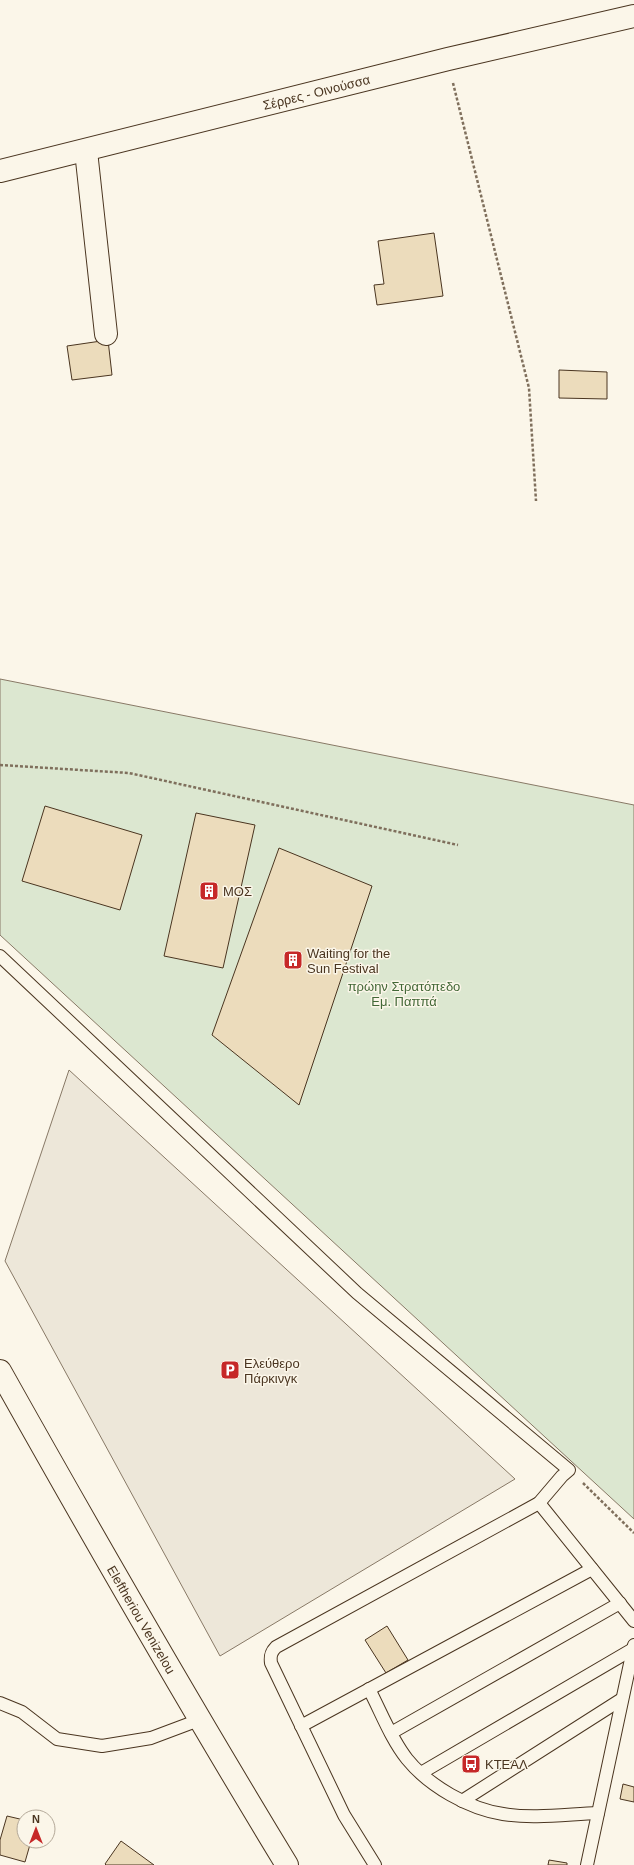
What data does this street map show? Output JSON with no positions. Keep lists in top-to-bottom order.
{
  "streets": {
    "street": ["Σέρρες - Οινούσσα", "Eleftheriou Venizelou"]
  },
  "parks": ["πρώην Στρατόπεδο Εμ. Παππά"],
  "places": {
    "building": ["ΜΟΣ", "Waiting for the Sun Festival"],
    "parking": ["Ελεύθερο Πάρκινγκ"],
    "bus stop": ["ΚΤΕΑΛ"]
  },
  "north": "top"
}
